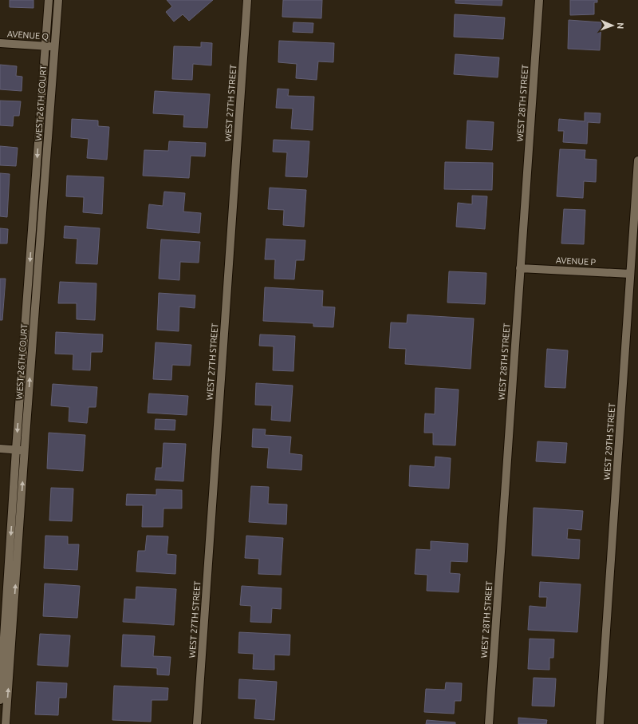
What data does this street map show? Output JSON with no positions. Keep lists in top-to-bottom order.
{
  "streets": {
    "street": [
      "AVENUE Q",
      "WEST 26TH COURT",
      "WEST 27TH STREET",
      "WEST 28TH STREET",
      "AVENUE P",
      "WEST 29TH STREET"
    ]
  },
  "crossings": [
    ["AVENUE Q", "WEST 26TH COURT"],
    ["WEST 28TH STREET", "AVENUE P"],
    ["AVENUE P", "WEST 29TH STREET"]
  ],
  "north": "right"
}
